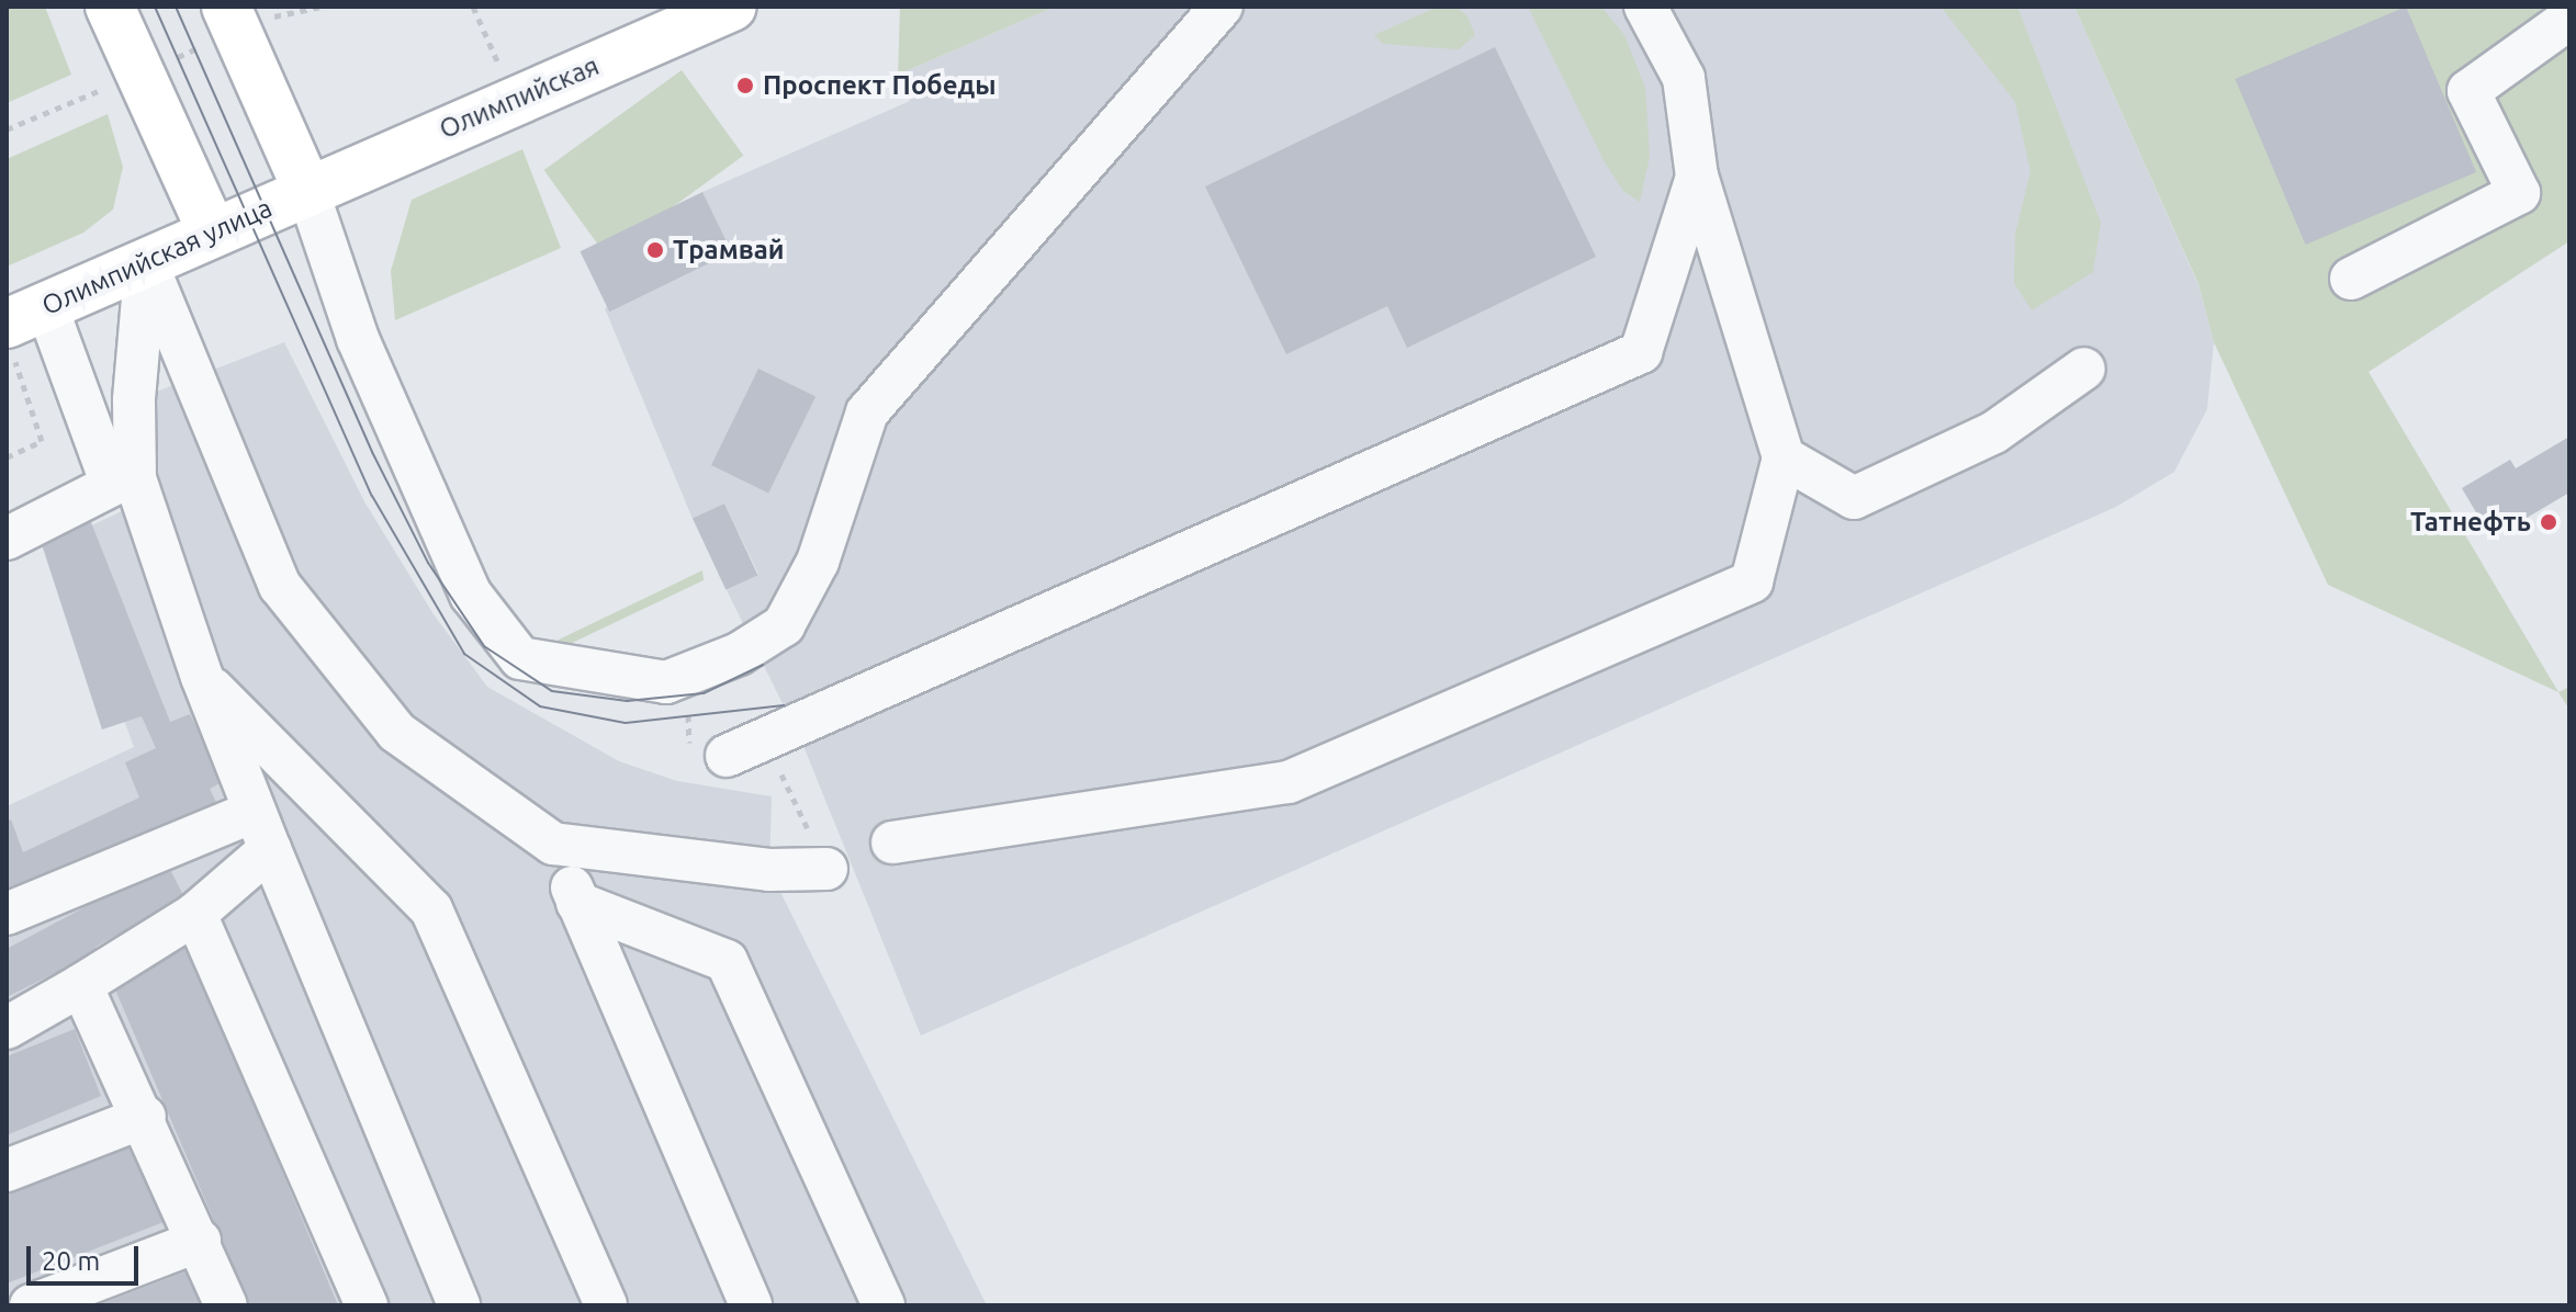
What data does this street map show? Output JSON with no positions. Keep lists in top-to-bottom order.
{
  "streets": {
    "main road": ["Олимпийская", "Олимпийская улица"]
  },
  "crossings": [
    ["Олимпийская", "Олимпийская улица"]
  ],
  "places": ["Проспект Победы", "Трамвай", "Татнефть"],
  "scale_bar": "20 m"
}
